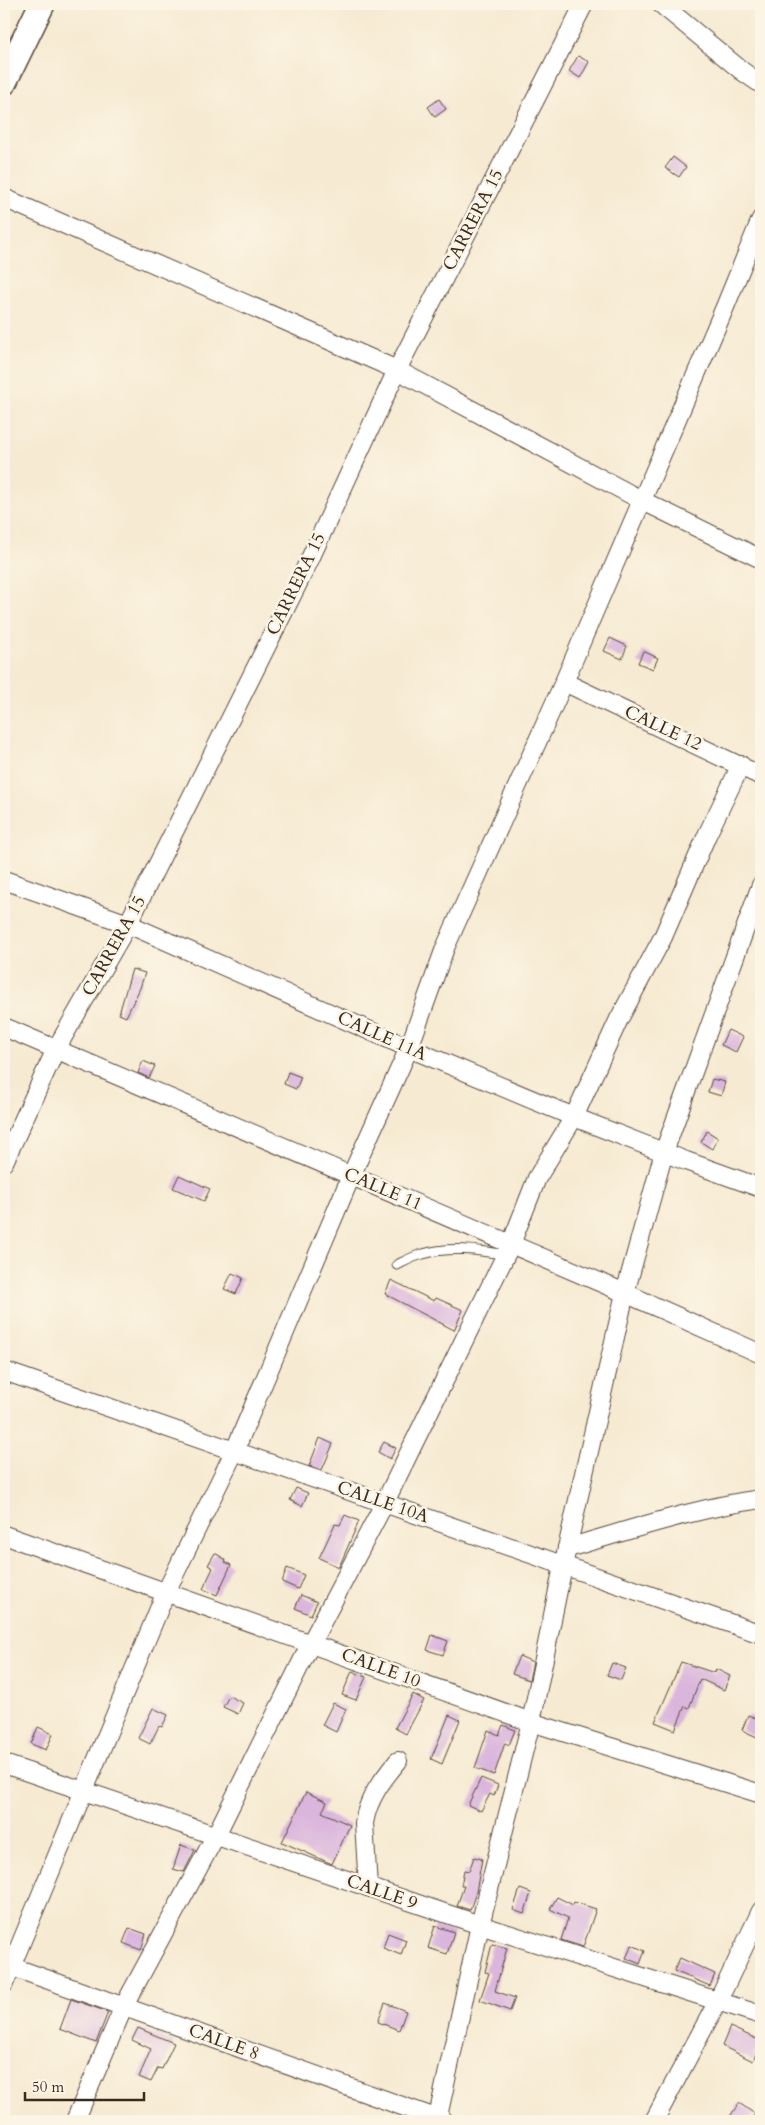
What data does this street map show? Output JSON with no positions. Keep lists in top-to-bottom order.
{
  "streets": {
    "street": [
      "CARRERA 15",
      "CALLE 12",
      "CALLE 11A",
      "CALLE 11",
      "CALLE 10A",
      "CALLE 10",
      "CALLE 9",
      "CALLE 8"
    ]
  },
  "crossings": [
    ["CARRERA 15", "CALLE 11A"],
    ["CARRERA 15", "CALLE 11"]
  ],
  "scale_bar": "50 m"
}
